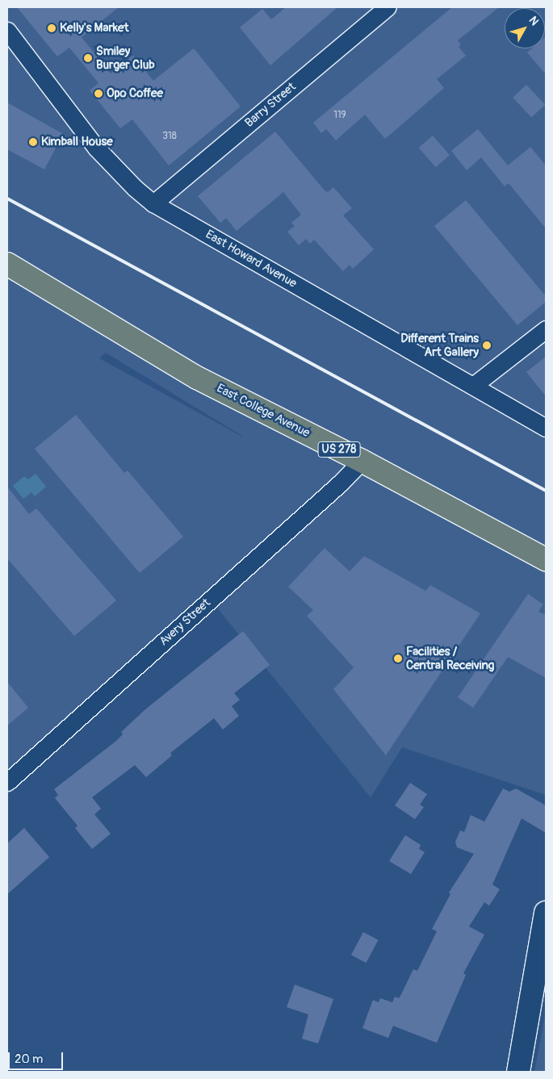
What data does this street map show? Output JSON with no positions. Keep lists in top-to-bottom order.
{
  "streets": {
    "main road": ["East College Avenue", "US 278"],
    "street": ["Barry Street", "East Howard Avenue", "Avery Street"]
  },
  "crossings": [
    ["Barry Street", "East Howard Avenue"],
    ["East College Avenue", "Avery Street"]
  ],
  "places": [
    "Kelly's Market",
    "Smiley Burger Club",
    "Opo Coffee",
    "Kimball House",
    "Different Trains Art Gallery",
    "Facilities / Central Receiving"
  ],
  "house_numbers": ["119", "318"],
  "scale_bar": "20 m",
  "north": "top right"
}
